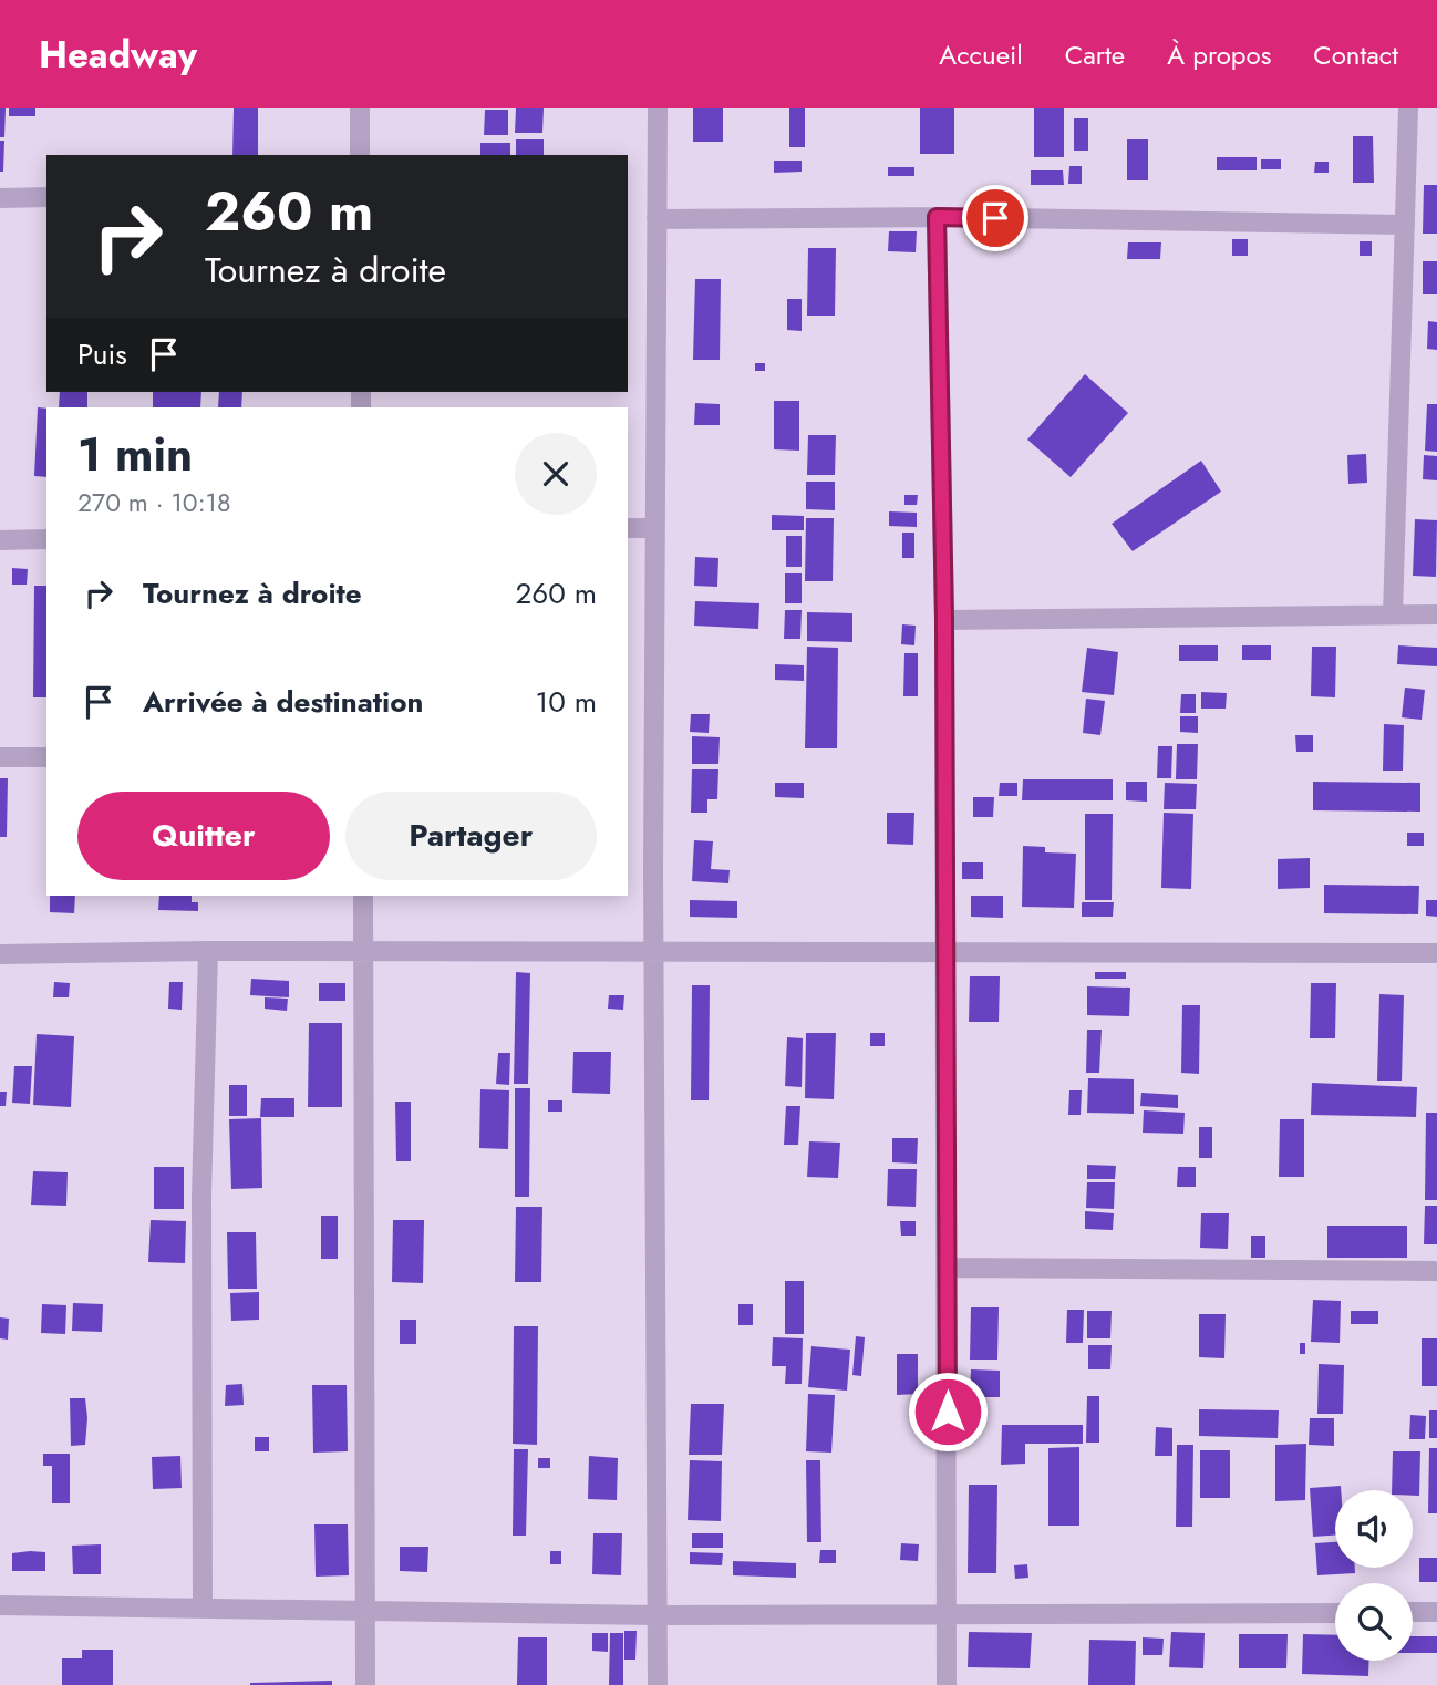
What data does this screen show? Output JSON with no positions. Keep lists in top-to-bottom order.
{
  "page": {
    "header": "Headway",
    "nav": [
      "Accueil",
      "Carte",
      "À propos",
      "Contact"
    ],
    "turn": ["260 m", "Tournez à droite"],
    "then": "Puis",
    "heading": ["1 min", "270 m · 10:18"],
    "list": [
      {
        "name": "Tournez à droite",
        "value": "260 m"
      },
      {
        "name": "Arrivée à destination",
        "value": "10 m"
      }
    ],
    "buttons": ["Quitter", "Partager"]
  }
}
